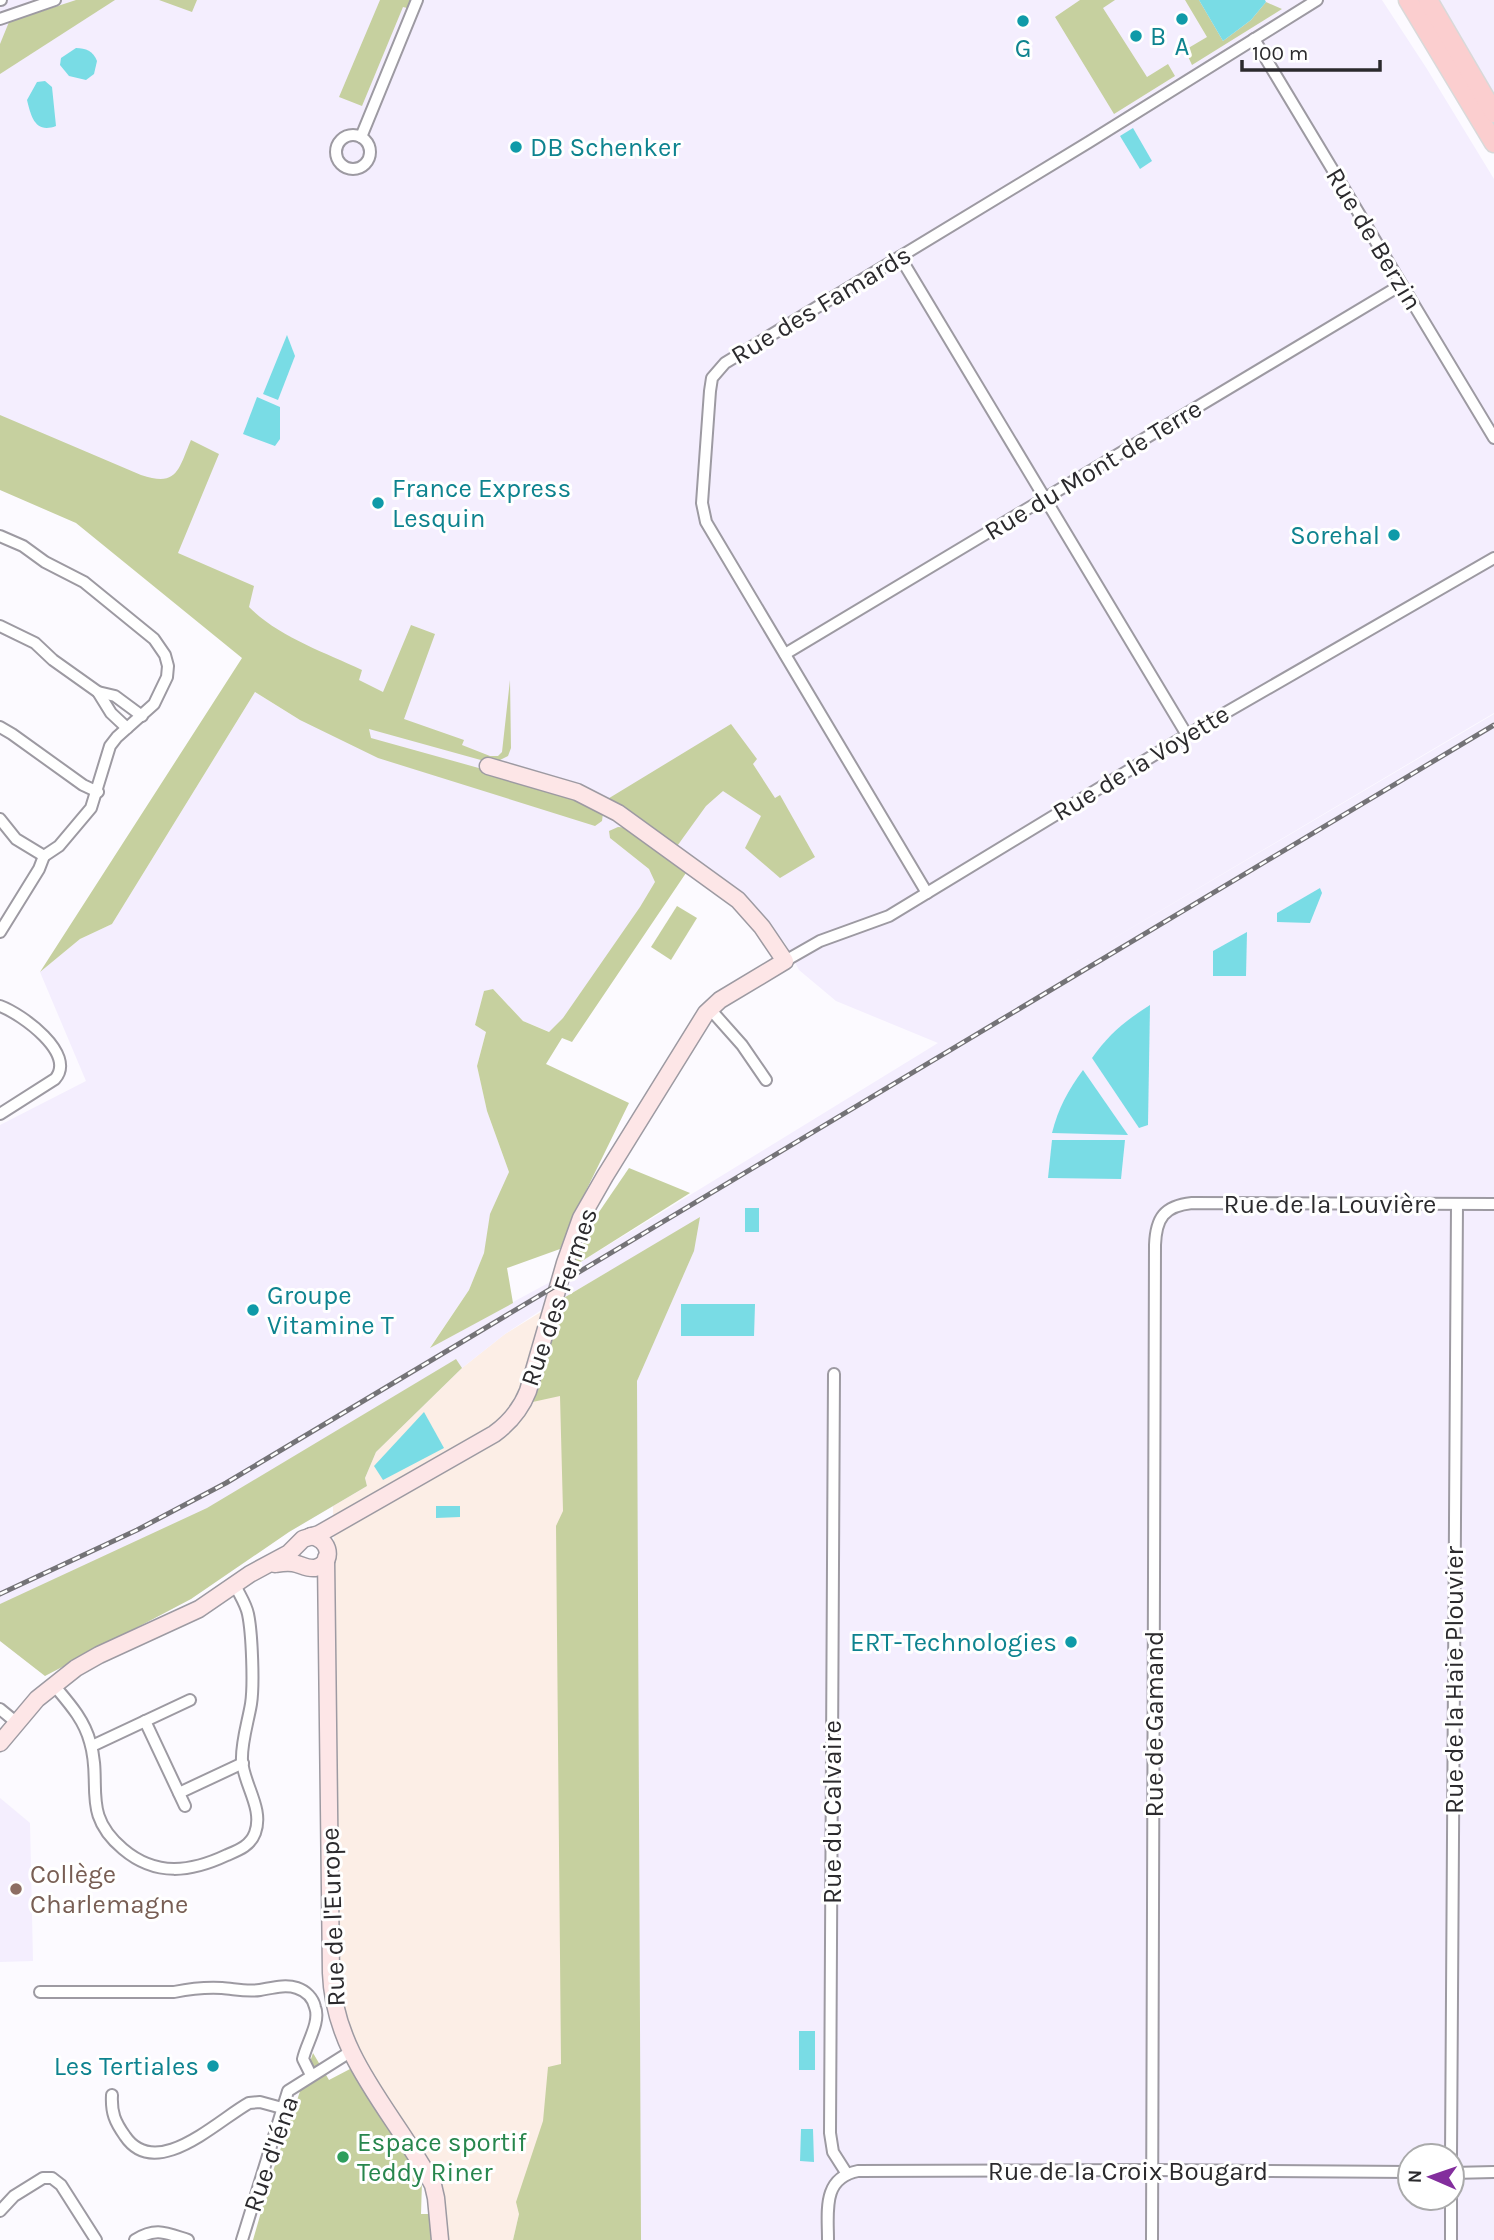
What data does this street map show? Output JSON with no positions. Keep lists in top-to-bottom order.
{
  "streets": {
    "street": [
      "Rue de Berzin",
      "Rue des Famards",
      "Rue du Mont de Terre",
      "Rue de la Voyette",
      "Rue de la Louvière",
      "Rue des Fermes",
      "Rue de la Haie Plouvier",
      "Rue de Gamand",
      "Rue du Calvaire",
      "Rue de l'Europe",
      "Rue d'Iéna",
      "Rue de la Croix Bougard"
    ]
  },
  "crossings": [
    ["Rue de Berzin", "Rue des Famards"],
    ["Rue de Berzin", "Rue du Mont de Terre"],
    ["Rue des Famards", "Rue du Mont de Terre"],
    ["Rue des Famards", "Rue de la Voyette"],
    ["Rue de la Voyette", "Rue des Fermes"],
    ["Rue de la Louvière", "Rue de la Haie Plouvier"],
    ["Rue de la Louvière", "Rue de Gamand"],
    ["Rue des Fermes", "Rue de l'Europe"],
    ["Rue de Gamand", "Rue de la Croix Bougard"],
    ["Rue du Calvaire", "Rue de la Croix Bougard"],
    ["Rue de l'Europe", "Rue d'Iéna"]
  ],
  "places": [
    "A",
    "G",
    "B",
    "DB Schenker",
    "France Express Lesquin",
    "Sorehal",
    "Groupe Vitamine T",
    "ERT-Technologies",
    "Collège Charlemagne",
    "Les Tertiales",
    "Espace sportif Teddy Riner"
  ],
  "scale_bar": "100 m",
  "north": "left"
}
